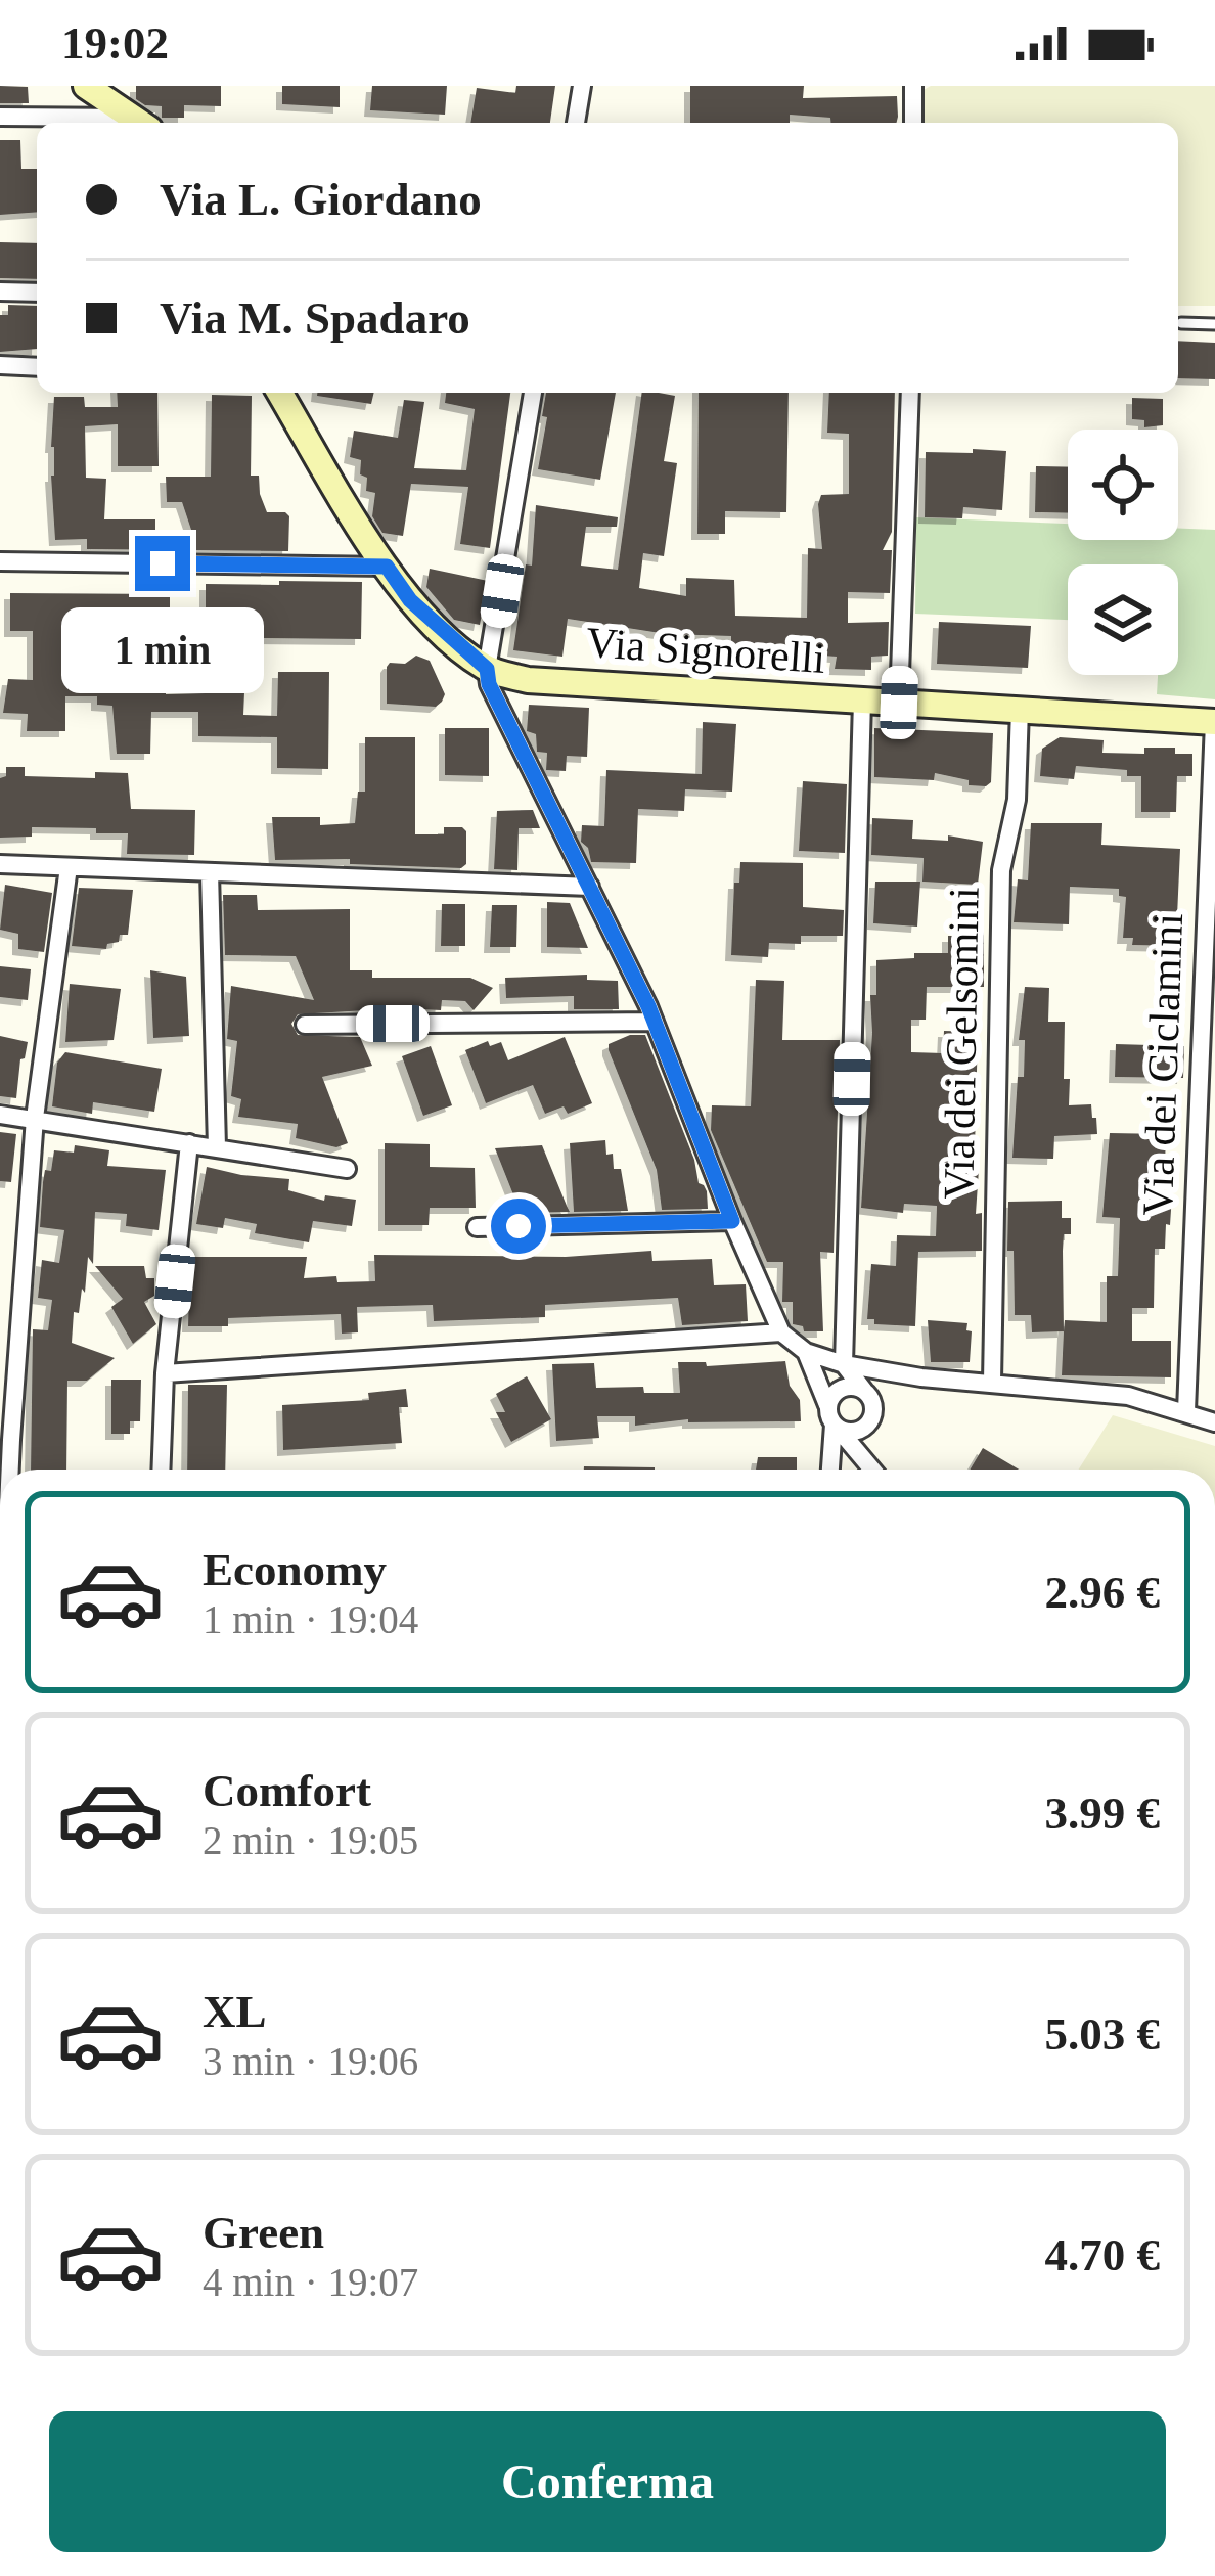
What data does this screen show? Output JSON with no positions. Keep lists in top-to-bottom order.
{
  "streets": {
    "street": ["Via Signorelli", "Via dei Gelsomini", "Via dei Ciclamini"]
  },
  "crossings": [
    ["Via Signorelli", "Via dei Gelsomini"],
    ["Via Signorelli", "Via dei Ciclamini"]
  ],
  "page": {
    "status": "19:02",
    "banner": ["Via L. Giordano", "Via M. Spadaro"],
    "bubble": "1 min",
    "list": [
      {
        "name": "Economy",
        "note": "1 min · 19:04",
        "value": "2.96 €"
      },
      {
        "name": "Comfort",
        "note": "2 min · 19:05",
        "value": "3.99 €"
      },
      {
        "name": "XL",
        "note": "3 min · 19:06",
        "value": "5.03 €"
      },
      {
        "name": "Green",
        "note": "4 min · 19:07",
        "value": "4.70 €"
      }
    ],
    "buttons": "Conferma"
  }
}
